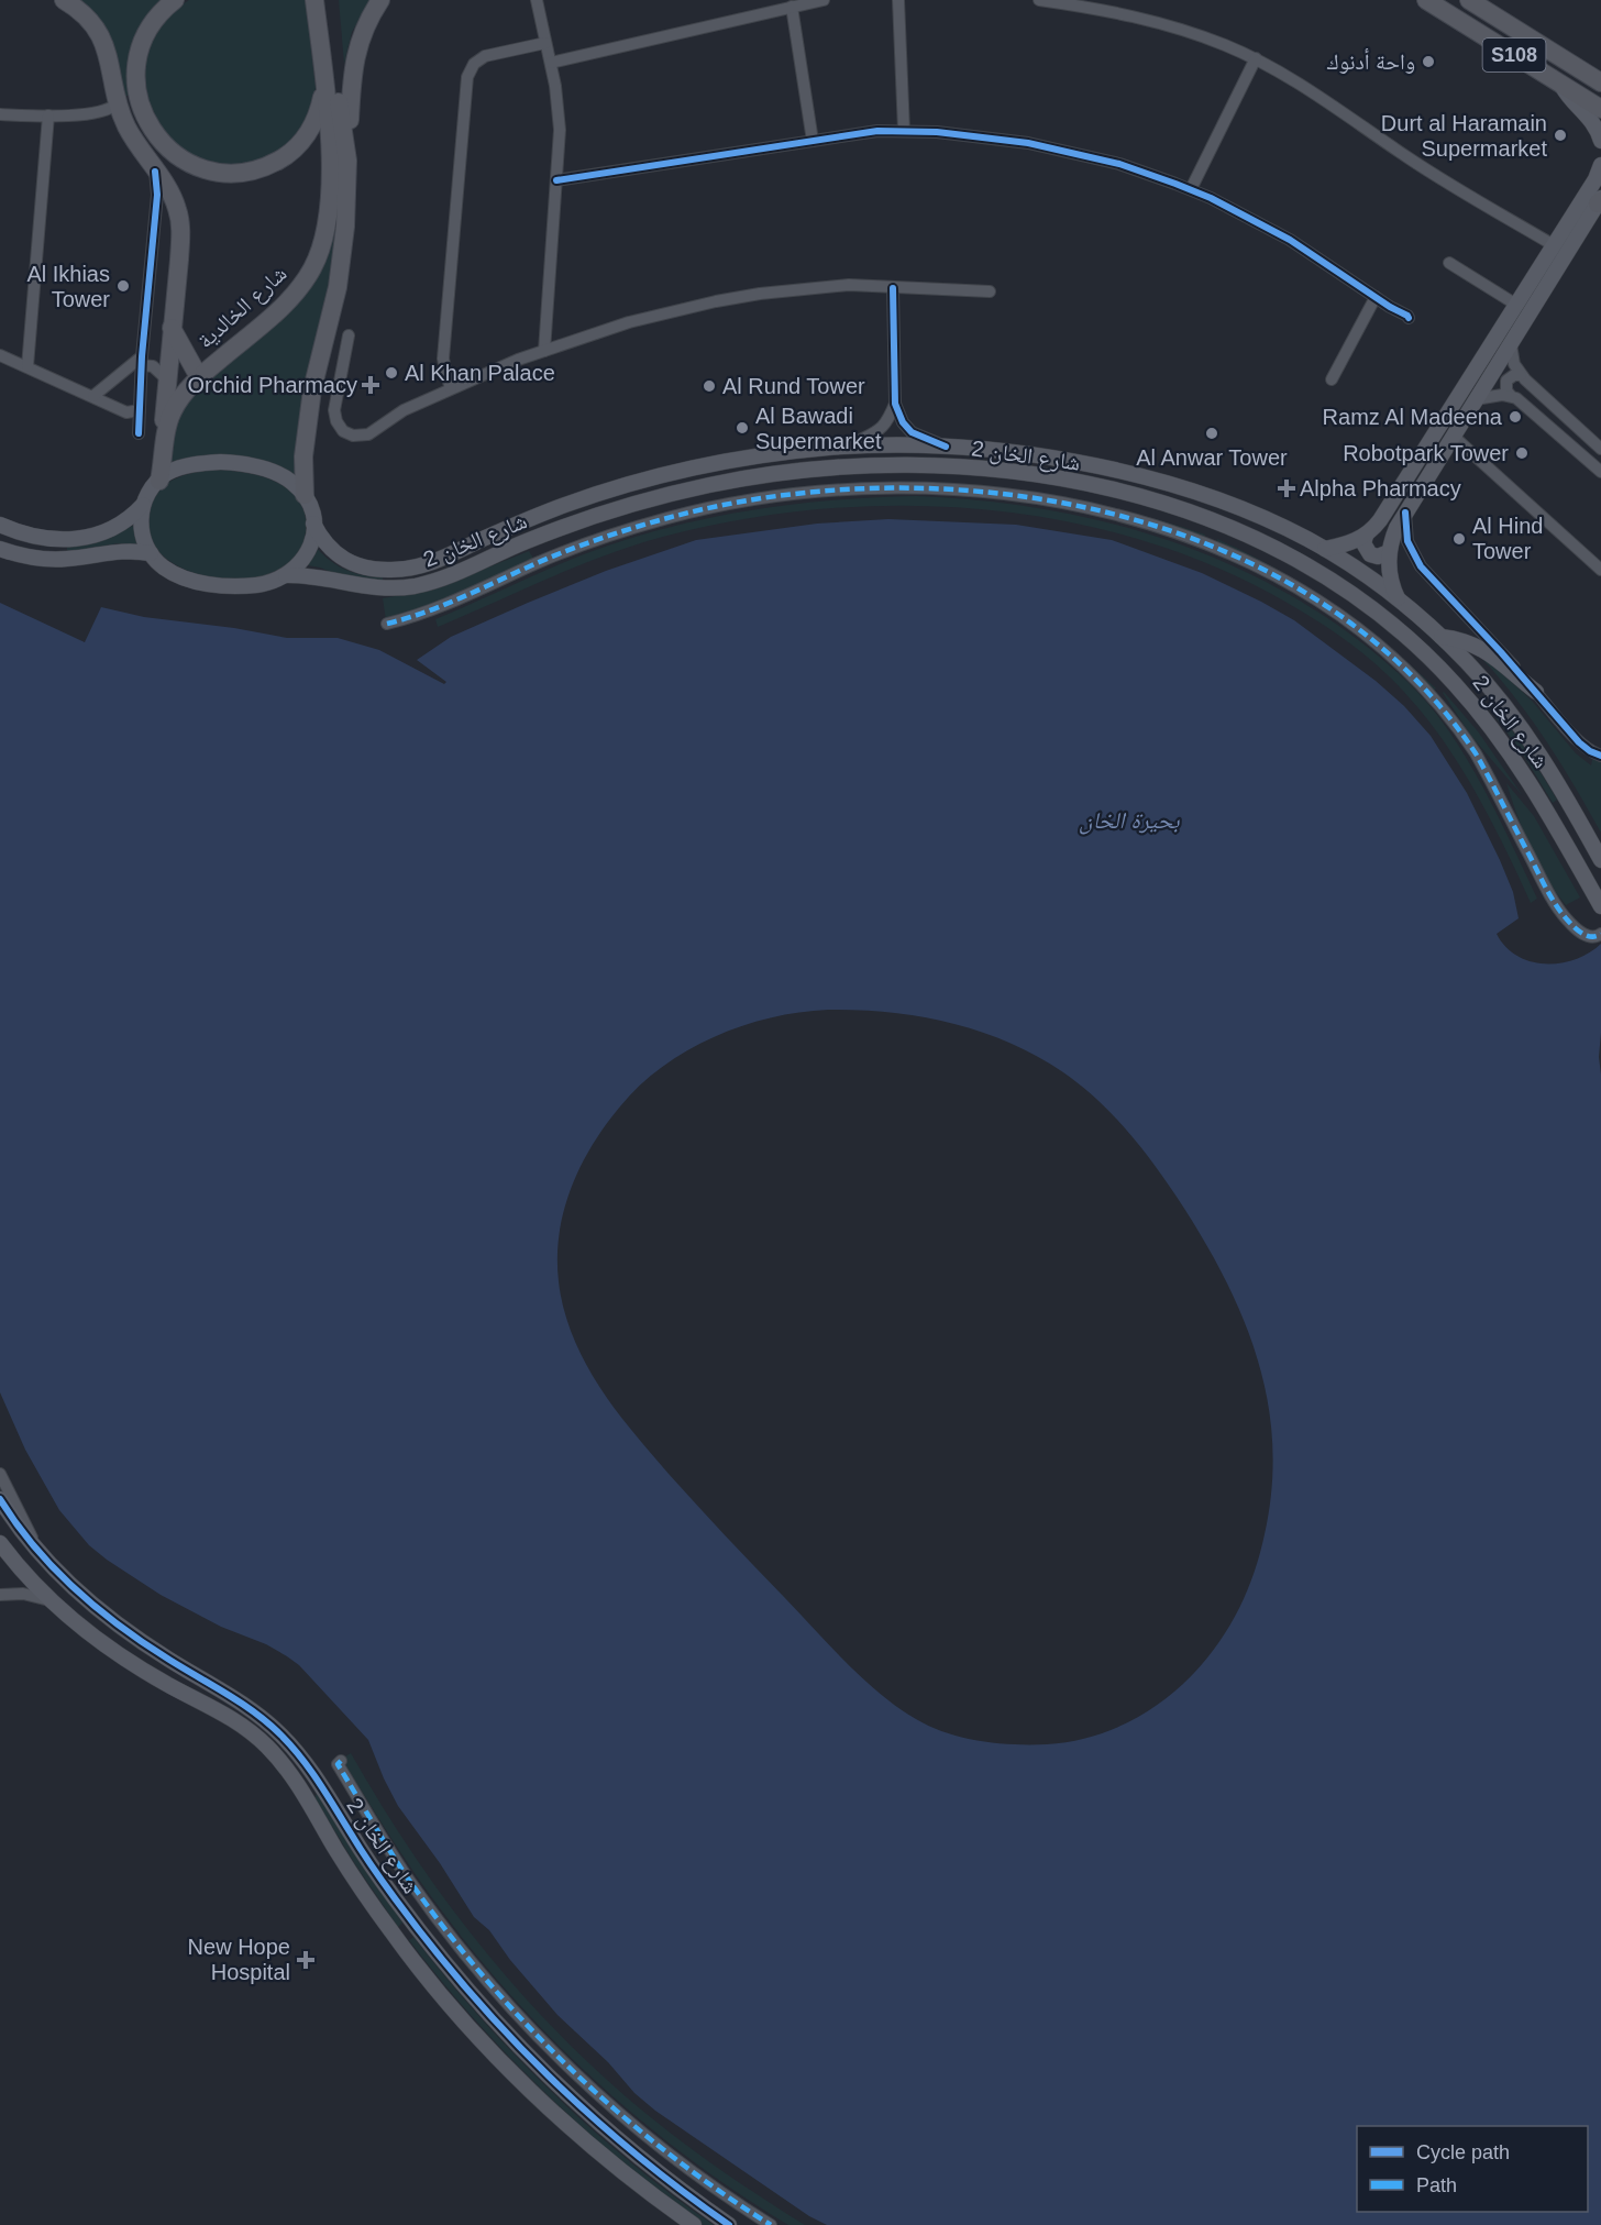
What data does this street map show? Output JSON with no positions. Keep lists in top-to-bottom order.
{
  "streets": {
    "main road": ["S108", "شارع الخالدية", "شارع الخان 2"]
  },
  "crossings": [
    ["شارع الخالدية", "شارع الخان 2"]
  ],
  "water": ["بحيرة الخان"],
  "places": {
    "other": [
      "واحة أدنوك",
      "Durt al Haramain Supermarket",
      "Al Ikhias Tower",
      "Al Khan Palace",
      "Al Rund Tower",
      "Ramz Al Madeena",
      "Al Bawadi Supermarket",
      "Al Anwar Tower",
      "Robotpark Tower",
      "Al Hind Tower"
    ],
    "health": ["Orchid Pharmacy", "Alpha Pharmacy", "New Hope Hospital"]
  },
  "legend": ["Cycle path", "Path"]
}
